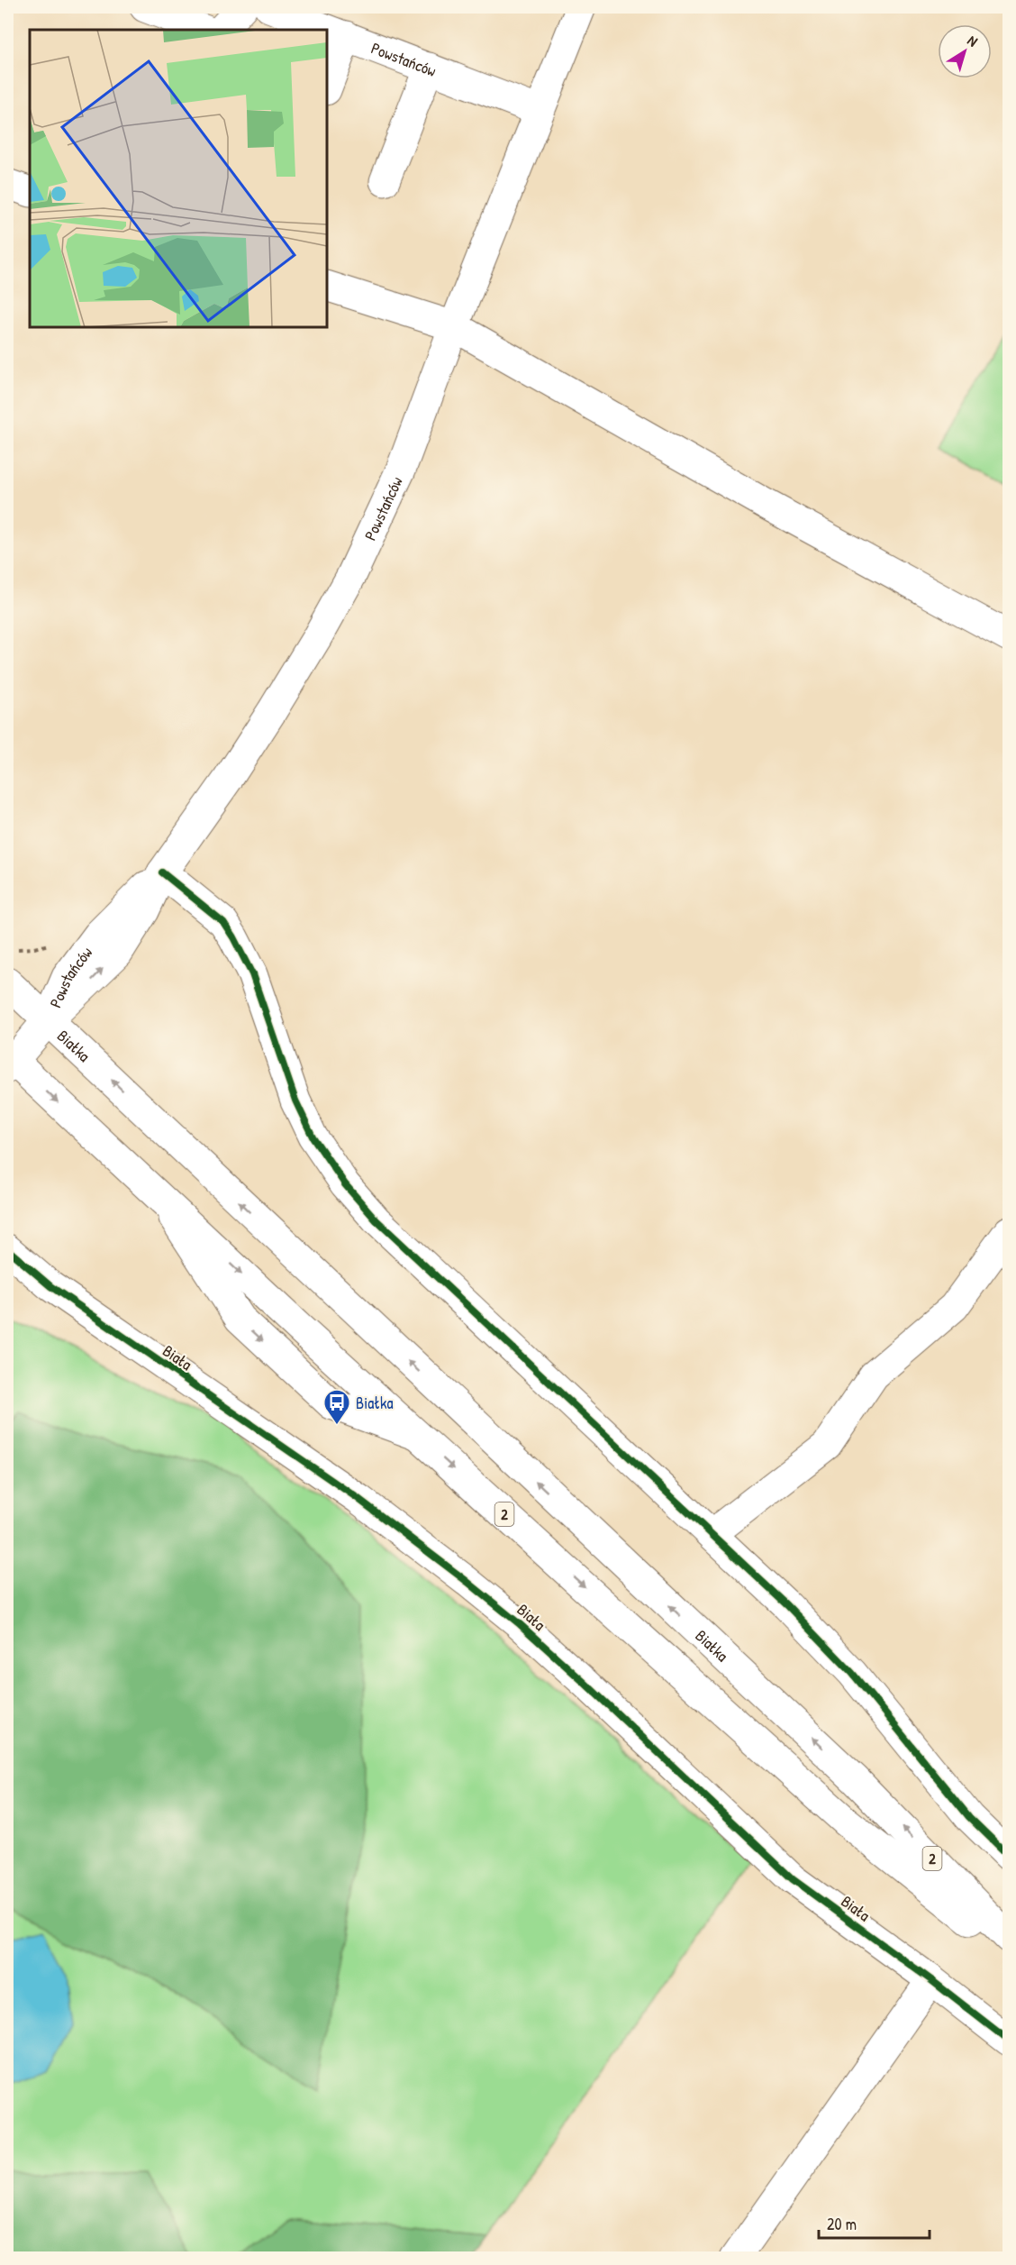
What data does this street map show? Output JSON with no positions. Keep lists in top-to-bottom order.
{
  "streets": {
    "main road": [
      "Powstańców",
      "Białka",
      "Biała",
      "2"
    ]
  },
  "crossings": [
    ["Powstańców", "Białka"],
    ["Powstańców", "2"]
  ],
  "places": {
    "bus stop": ["Białka"]
  },
  "scale_bar": "20 m",
  "north": "top right"
}
